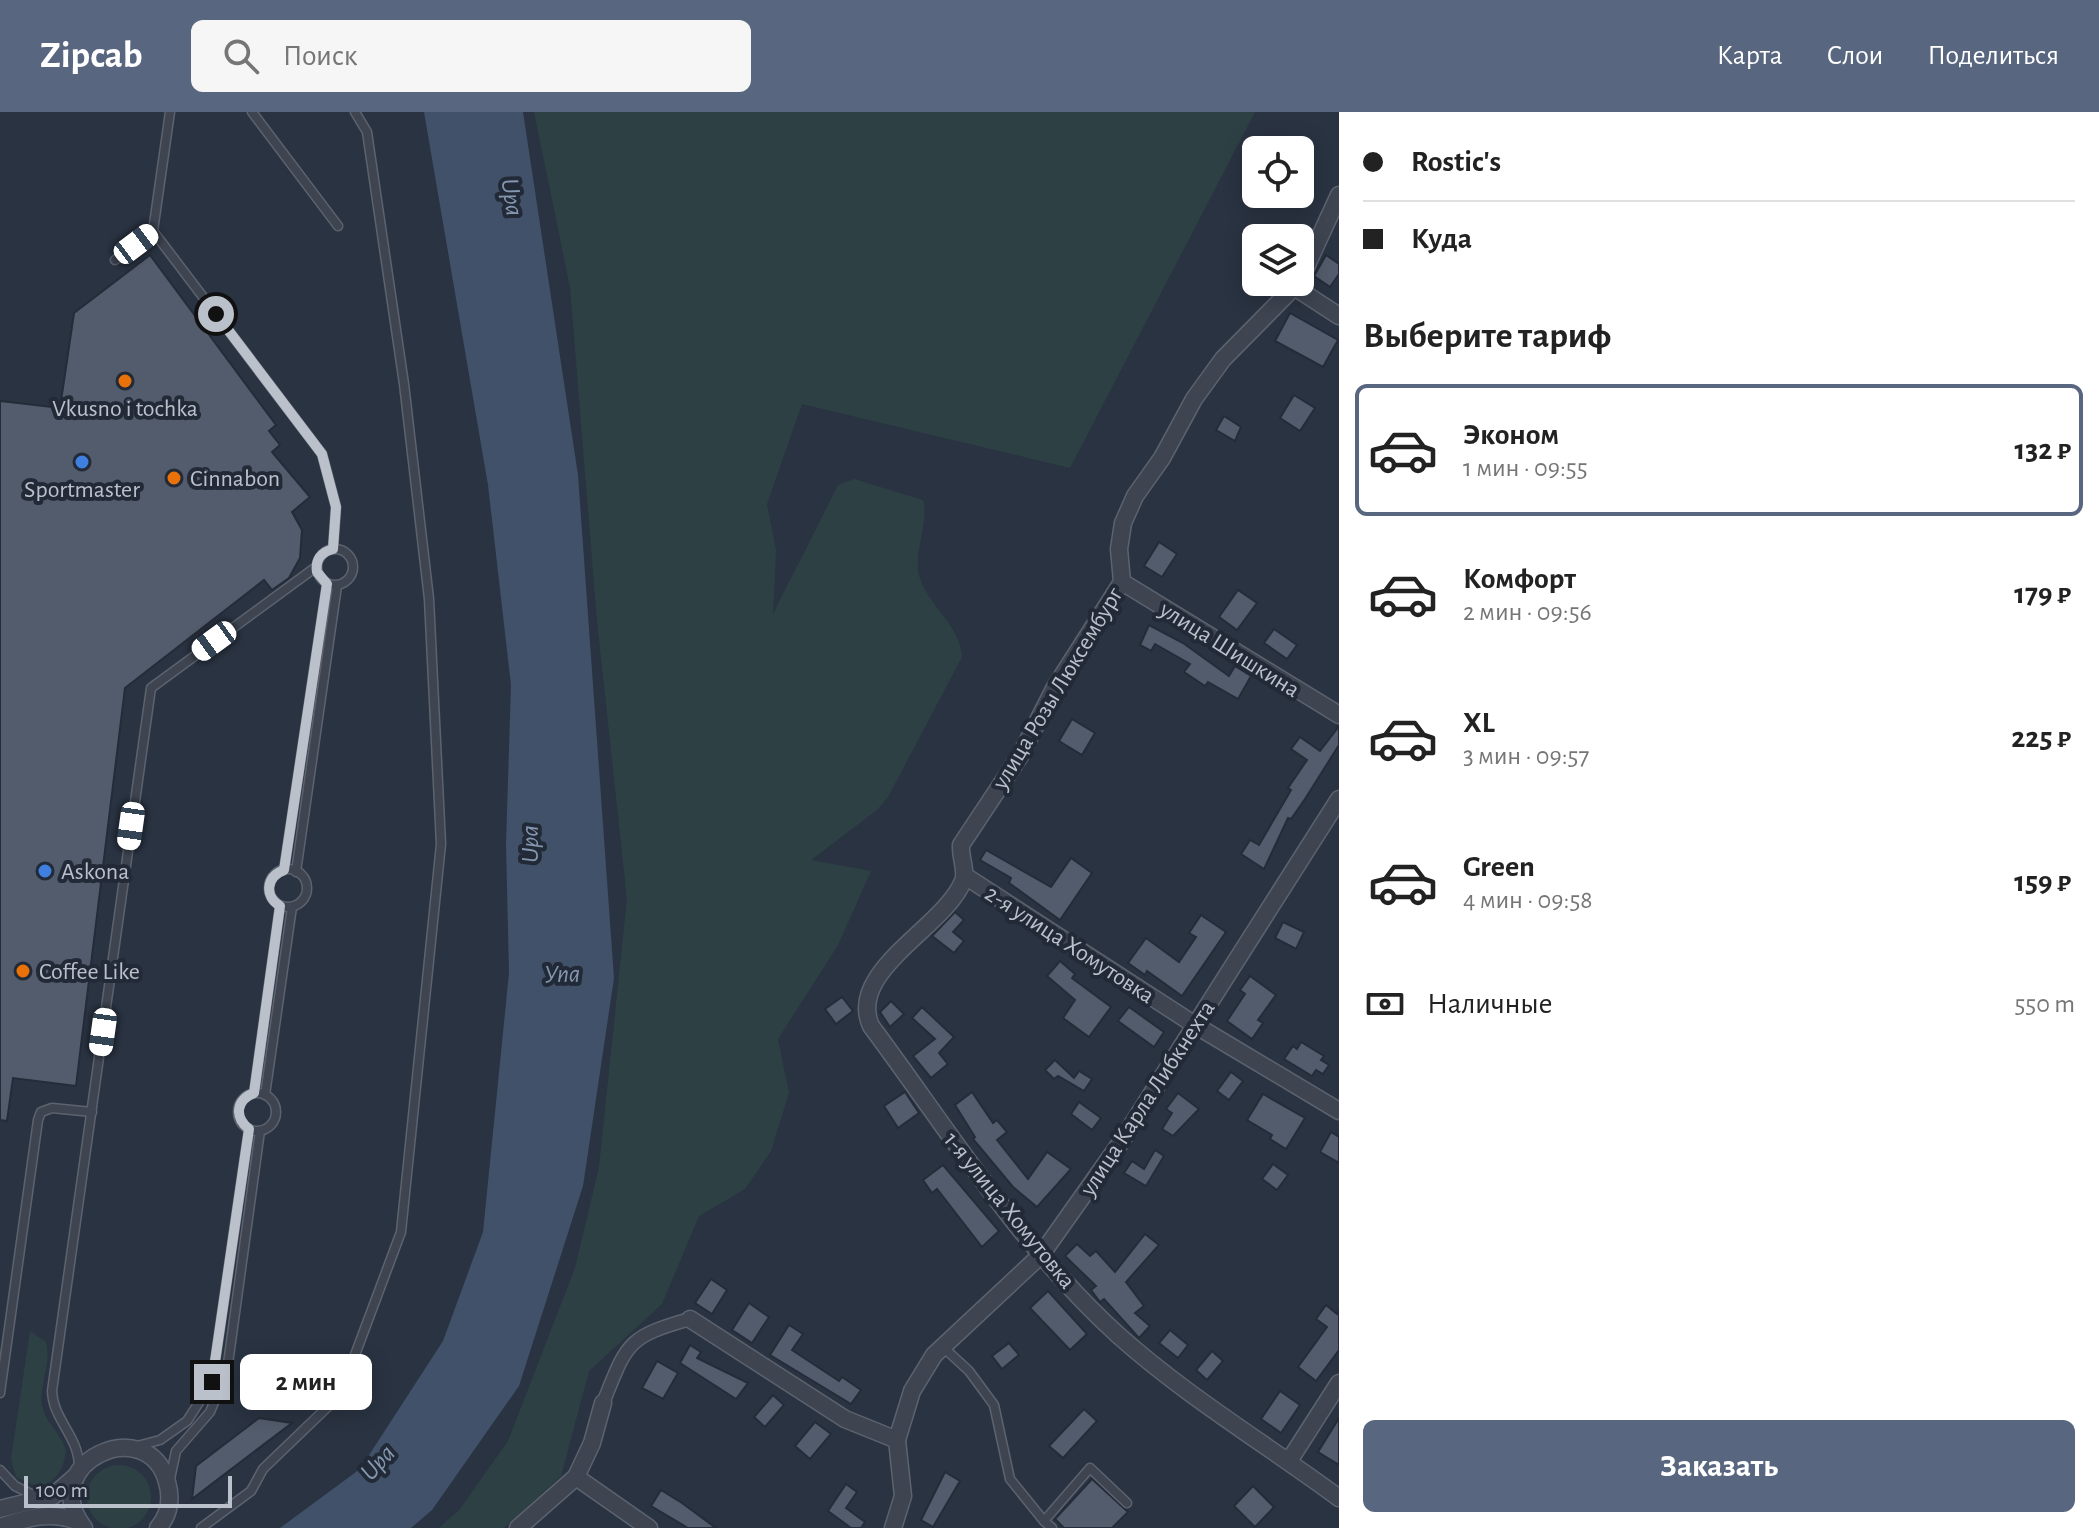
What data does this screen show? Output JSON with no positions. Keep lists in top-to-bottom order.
{
  "streets": {
    "street": [
      "улица Шишкина",
      "улица Розы Люксембург",
      "2-я улица Хомутовка",
      "улица Карла Либкнехта",
      "1-я улица Хомутовка"
    ]
  },
  "crossings": [
    ["улица Шишкина", "улица Розы Люксембург"],
    ["улица Розы Люксембург", "2-я улица Хомутовка"],
    ["улица Розы Люксембург", "1-я улица Хомутовка"],
    ["2-я улица Хомутовка", "улица Карла Либкнехта"],
    ["2-я улица Хомутовка", "1-я улица Хомутовка"],
    ["улица Карла Либкнехта", "1-я улица Хомутовка"]
  ],
  "water": ["Upa", "Упа"],
  "places": [
    "Vkusno i tochka",
    "Sportmaster",
    "Cinnabon",
    "Askona",
    "Coffee Like"
  ],
  "scale_bar": "100 m",
  "page": {
    "header": "Zipcab",
    "search": "Поиск",
    "nav": ["Карта", "Слои", "Поделиться"],
    "banner": ["Rostic's", "Куда"],
    "heading": "Выберите тариф",
    "list": [
      {
        "name": "Эконом",
        "note": "1 мин · 09:55",
        "value": "132 ₽"
      },
      {
        "name": "Комфорт",
        "note": "2 мин · 09:56",
        "value": "179 ₽"
      },
      {
        "name": "XL",
        "note": "3 мин · 09:57",
        "value": "225 ₽"
      },
      {
        "name": "Green",
        "note": "4 мин · 09:58",
        "value": "159 ₽"
      }
    ],
    "pay": ["Наличные", "550 m"],
    "bubble": "2 мин",
    "buttons": "Заказать",
    "scale": "100 m"
  }
}
